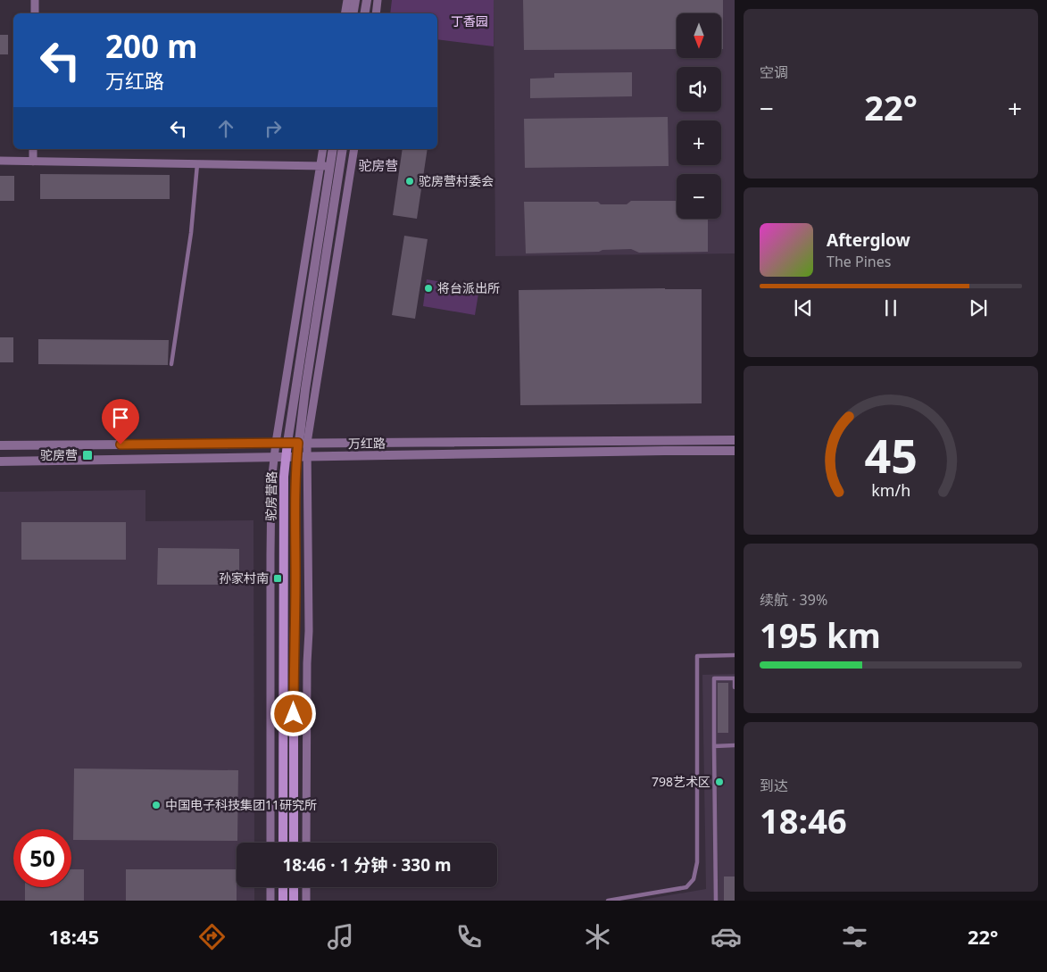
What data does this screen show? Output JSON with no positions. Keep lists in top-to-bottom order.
{
  "streets": {
    "main road": ["驼房营路"],
    "street": ["万红路"]
  },
  "crossings": [
    ["万红路", "驼房营路"]
  ],
  "districts": ["驼房营"],
  "parks": ["丁香园"],
  "places": {
    "other": [
      "驼房营村委会",
      "将台派出所",
      "798艺术区",
      "中国电子科技集团11研究所"
    ],
    "transit": ["驼房营", "孙家村南"]
  },
  "north": "bottom",
  "page": {
    "tile": [
      "空调",
      ["续航 · 39%", "195 km"],
      ["到达", "18:46"]
    ],
    "map_buttons": ["+", "−"],
    "turn": ["200 m", "万红路"],
    "heat": ["−", "22°", "+"],
    "song": ["Afterglow", "The Pines"],
    "limit": "50",
    "trip": "18:46 · 1 分钟 · 330 m",
    "tabs": ["18:45", "22°"],
    "gauge": ["45", "km/h"]
  }
}
